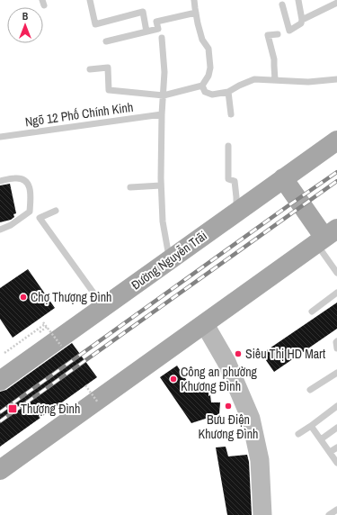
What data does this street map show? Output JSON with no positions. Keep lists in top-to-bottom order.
{
  "streets": {
    "main road": ["Đường Nguyễn Trãi"],
    "lane": ["Ngõ 12 Phố Chính Kinh"]
  },
  "places": {
    "other": [
      "Chợ Thượng Đình",
      "Siêu Thị HD Mart",
      "Công an phường Khương Đình",
      "Bưu Điện Khương Đình"
    ],
    "transit": ["Thượng Đình"]
  },
  "north": "top"
}
